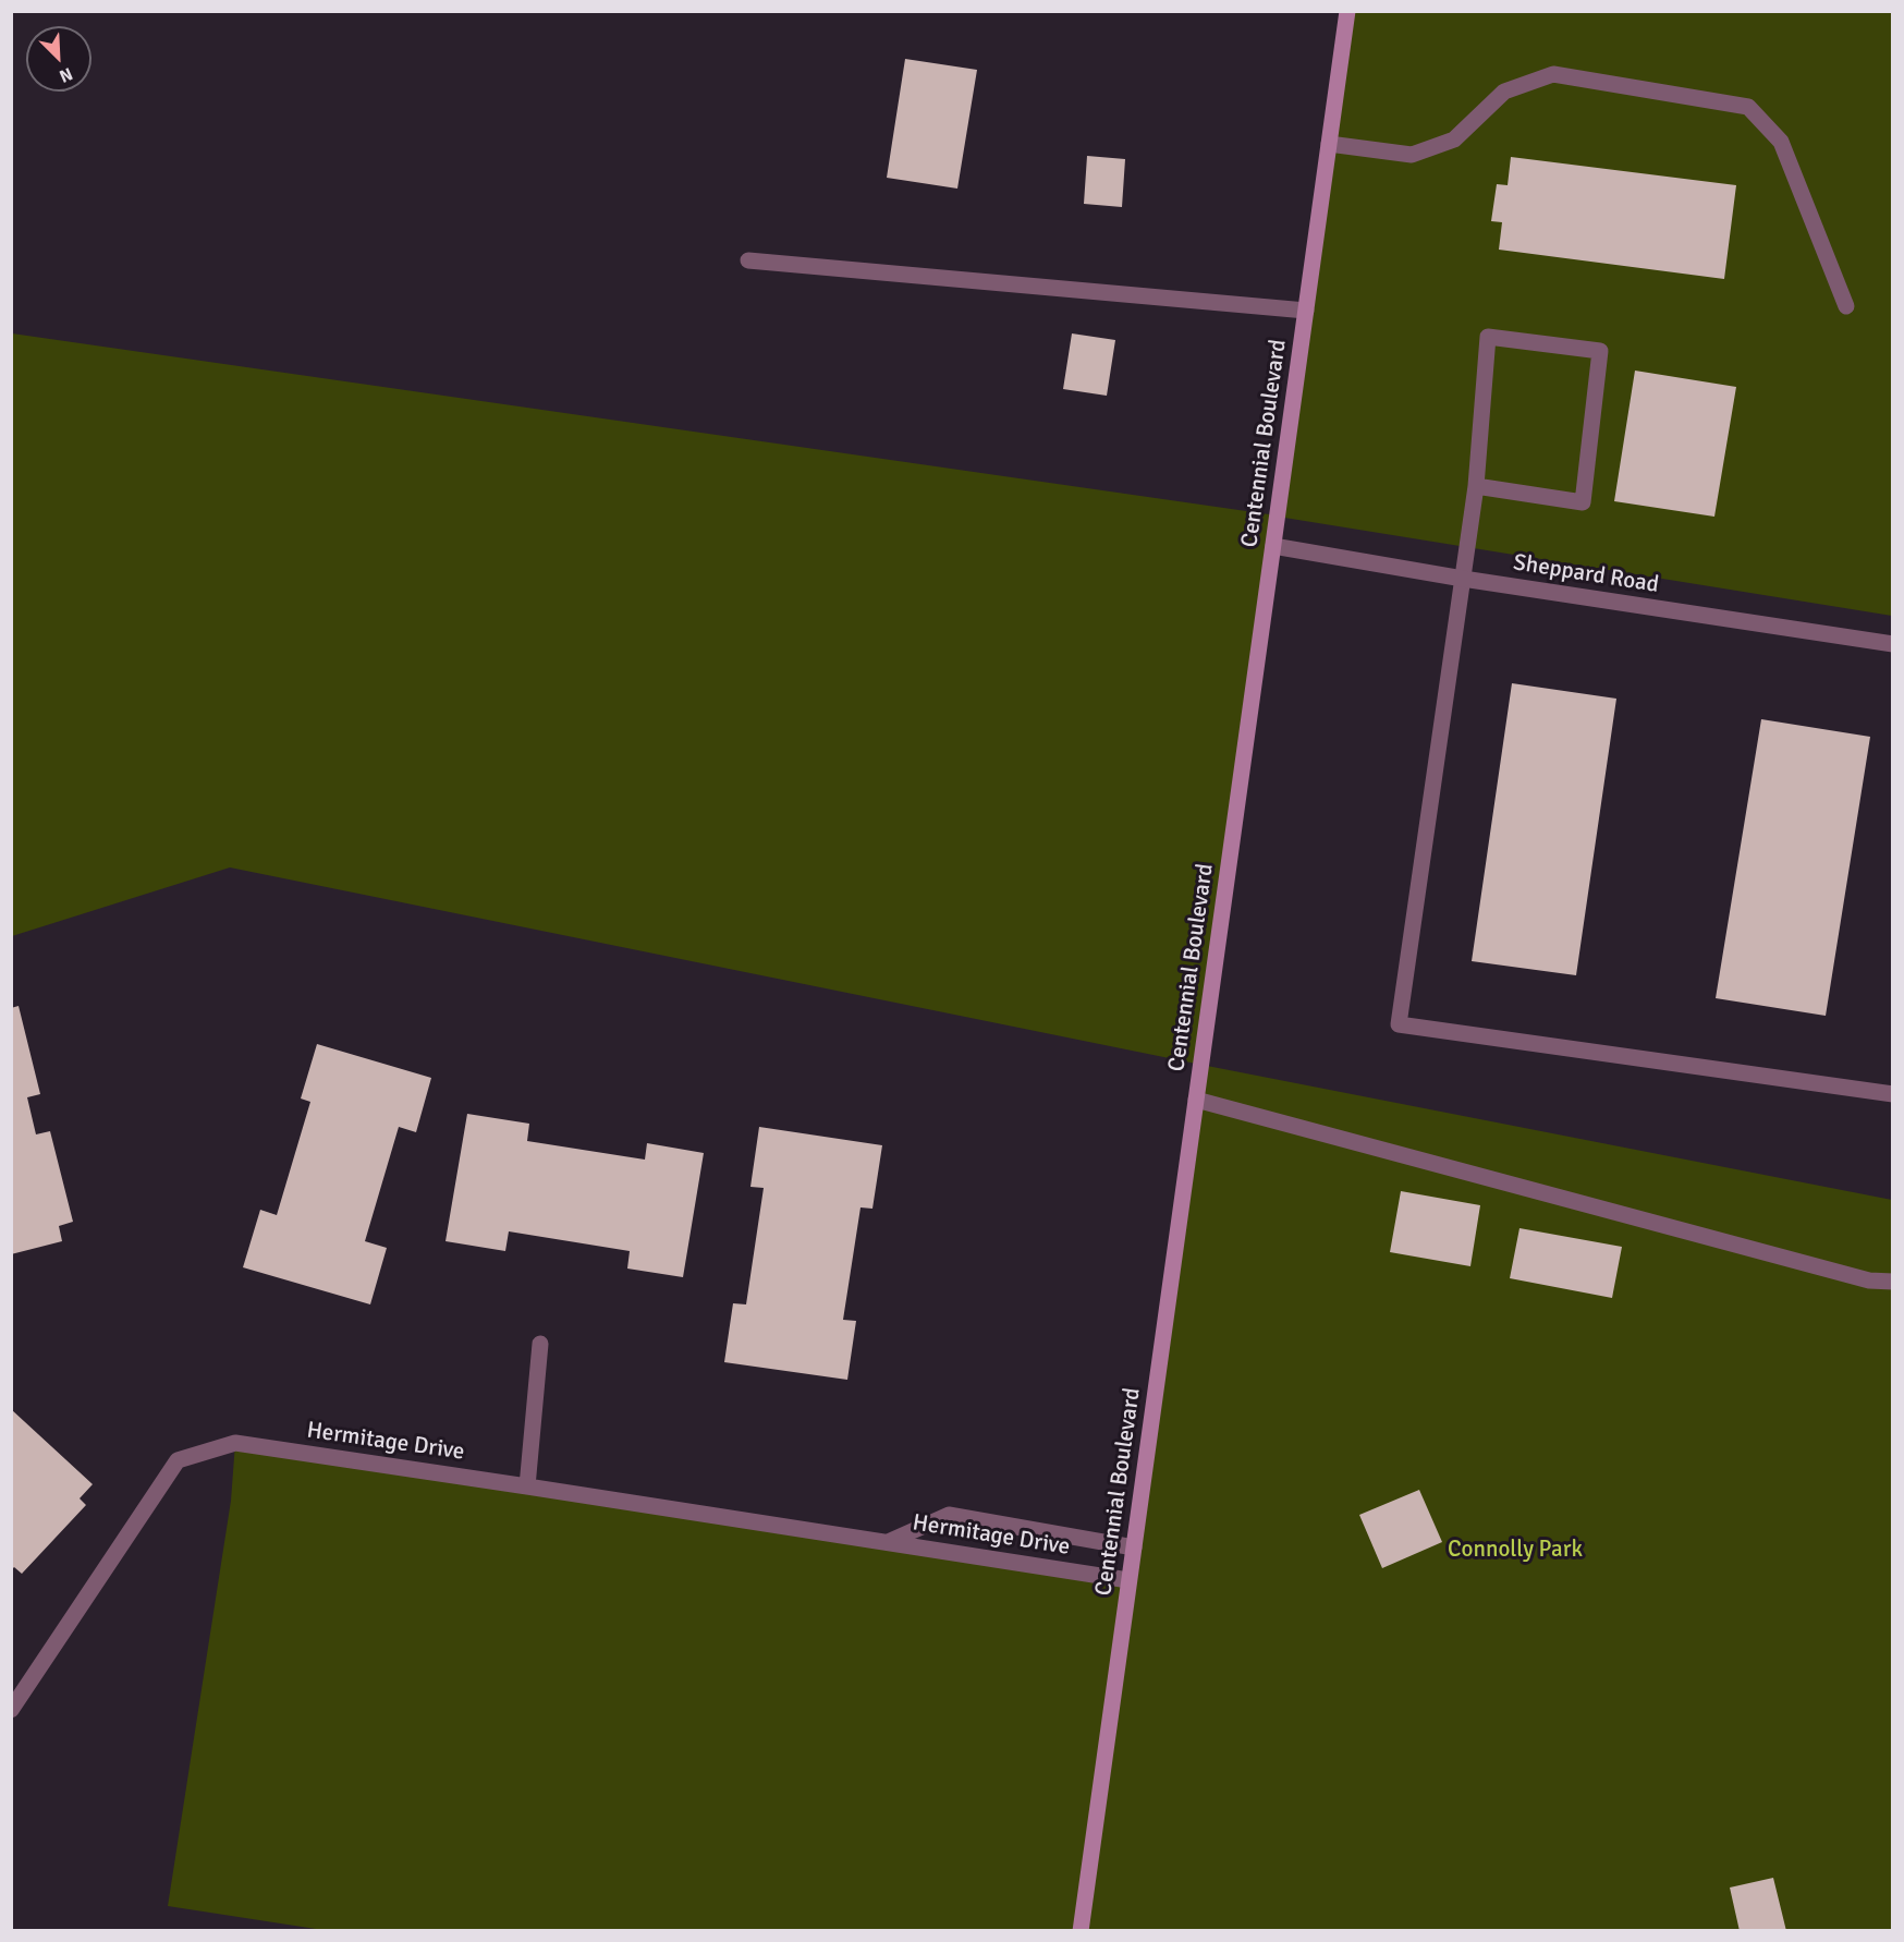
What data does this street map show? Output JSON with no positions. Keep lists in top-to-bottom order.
{
  "streets": {
    "main road": ["Centennial Boulevard"],
    "street": ["Sheppard Road", "Hermitage Drive"]
  },
  "crossings": [
    ["Centennial Boulevard", "Sheppard Road"],
    ["Centennial Boulevard", "Hermitage Drive"]
  ],
  "parks": ["Connolly Park"],
  "north": "bottom right"
}
